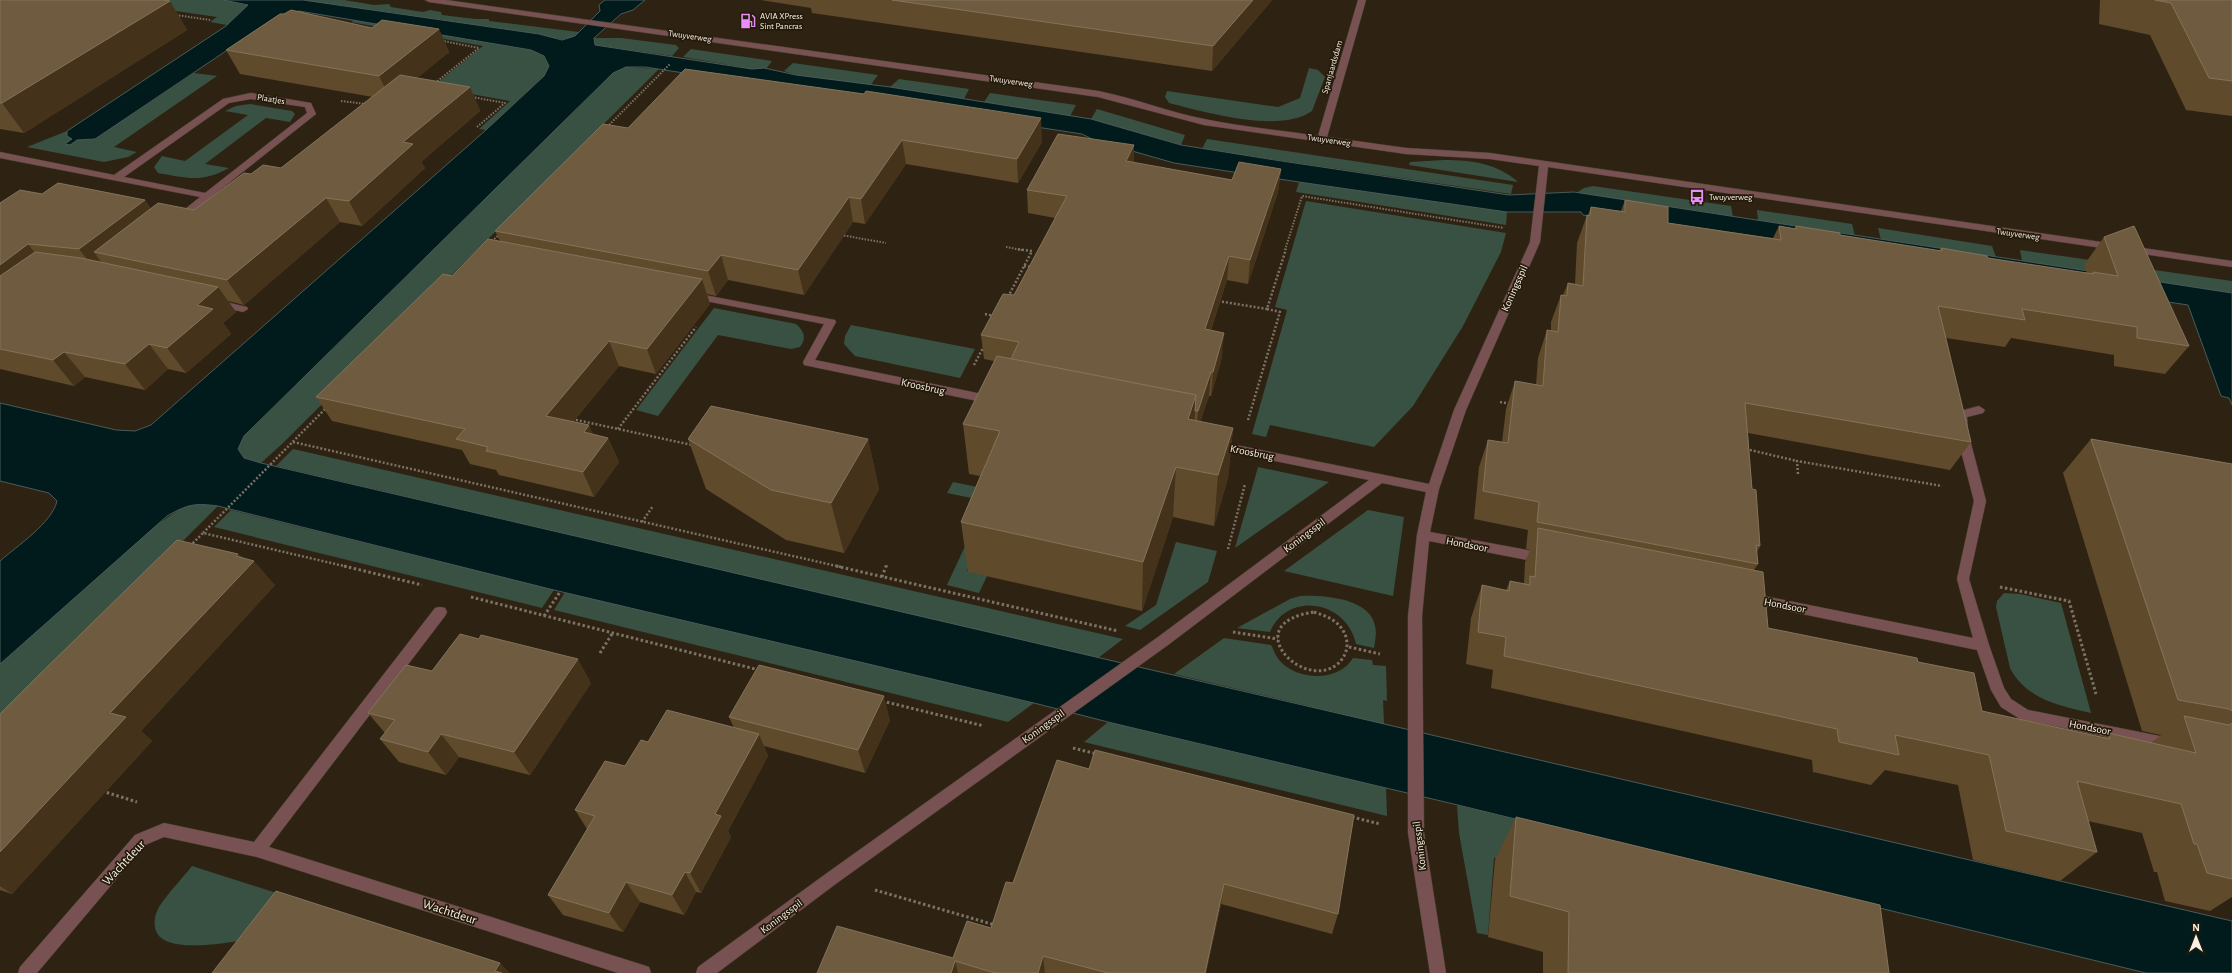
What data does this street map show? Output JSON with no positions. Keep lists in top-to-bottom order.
{
  "streets": {
    "street": [
      "Twuyverweg",
      "Spanjaardsdam",
      "Plaatjes",
      "Koningsspil",
      "Kroosbrug",
      "Hondsoor",
      "Wachtdeur"
    ]
  },
  "crossings": [
    ["Twuyverweg", "Spanjaardsdam"],
    ["Twuyverweg", "Koningsspil"],
    ["Koningsspil", "Kroosbrug"],
    ["Koningsspil", "Hondsoor"]
  ],
  "places": {
    "fuel station": ["AVIA XPress Sint Pancras"],
    "bus stop": ["Twuyverweg"]
  },
  "north": "top"
}
